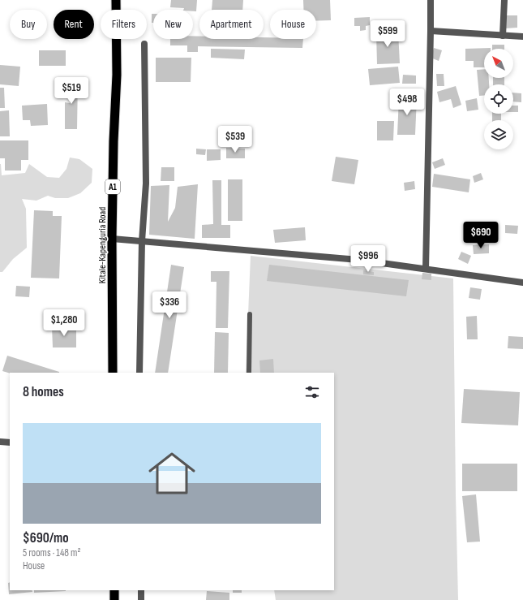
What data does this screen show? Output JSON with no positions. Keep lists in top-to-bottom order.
{
  "streets": {
    "highway": ["A1", "Kitale-Kapenguria Road"]
  },
  "north": "top left",
  "page": {
    "chip": [
      "Buy",
      "Rent",
      "Filters",
      "New",
      "Apartment",
      "House"
    ],
    "price": [
      "$599",
      "$519",
      "$498",
      "$539",
      "$690",
      "$996",
      "$336",
      "$1,280"
    ],
    "heading": "8 homes",
    "list": [
      {
        "name": "$690/mo",
        "note": "5 rooms · 148 m² · House"
      }
    ]
  }
}
